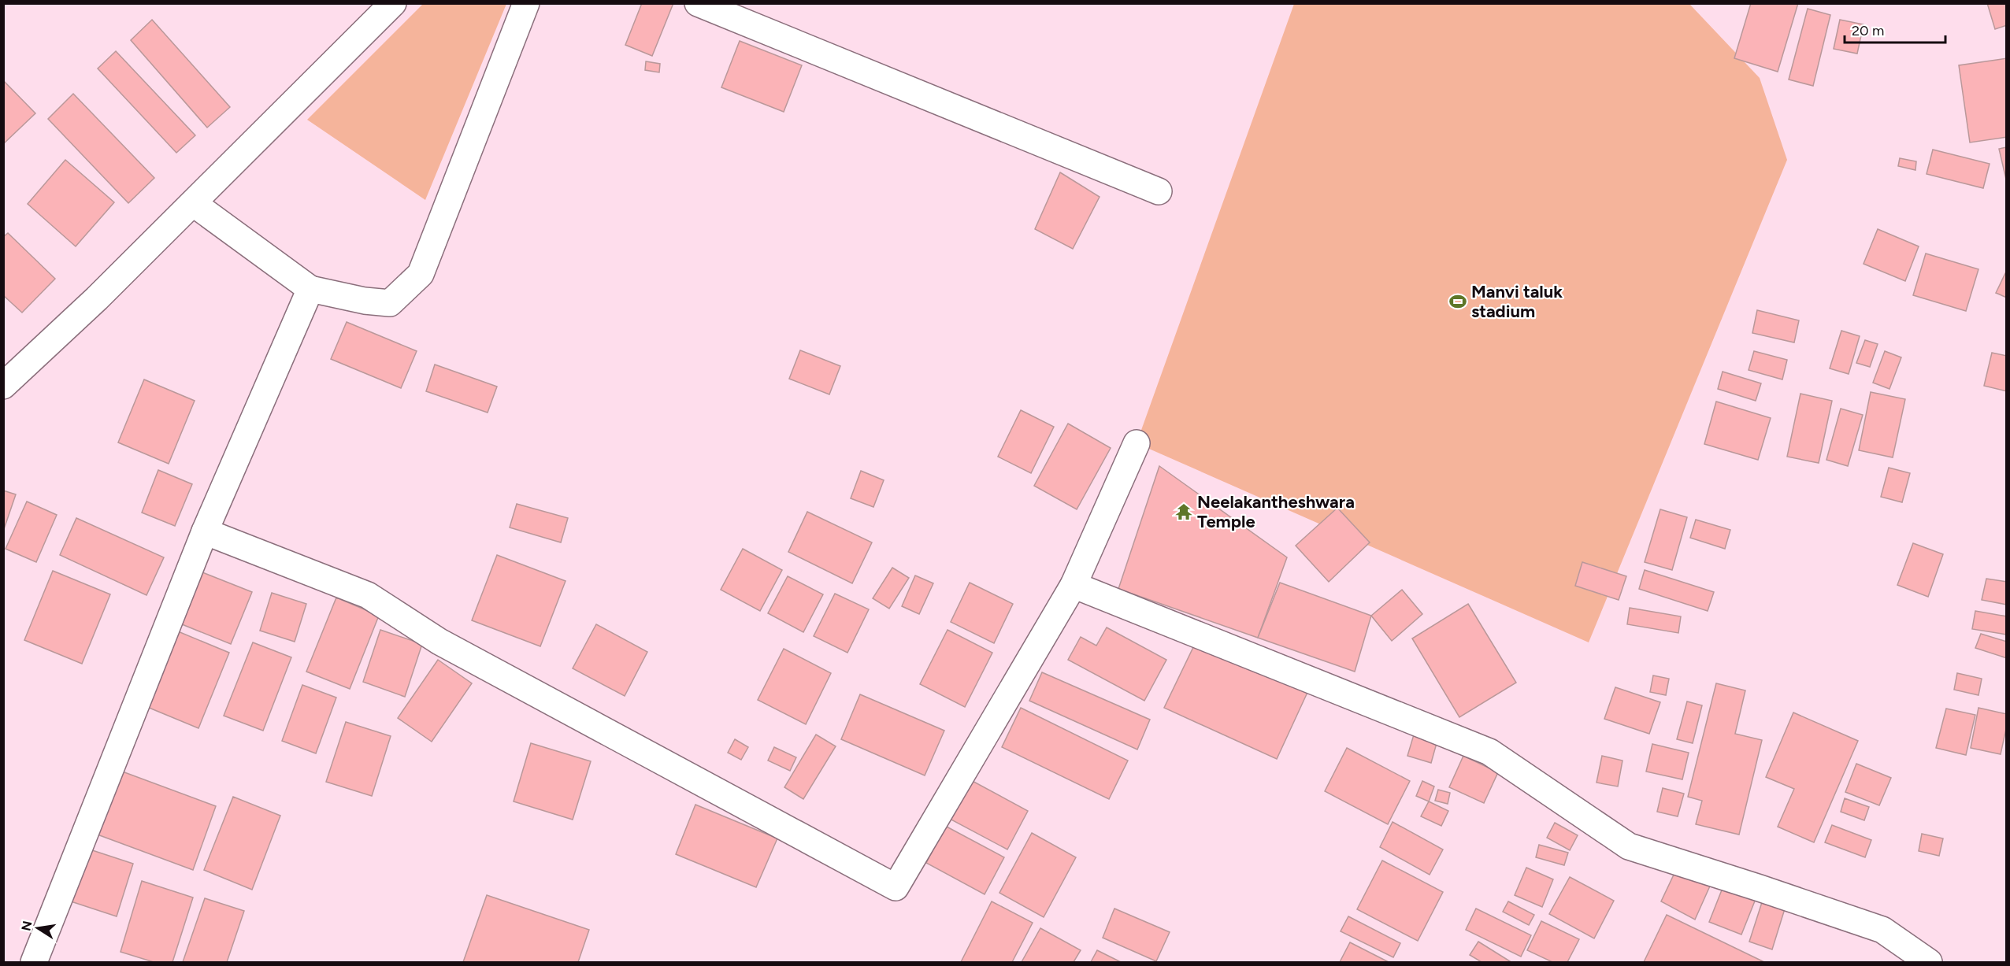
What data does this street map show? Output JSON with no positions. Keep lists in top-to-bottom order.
{
  "places": {
    "sports": ["Manvi taluk stadium"],
    "temple": ["Neelakantheshwara Temple"]
  },
  "scale_bar": "20 m",
  "north": "left"
}
